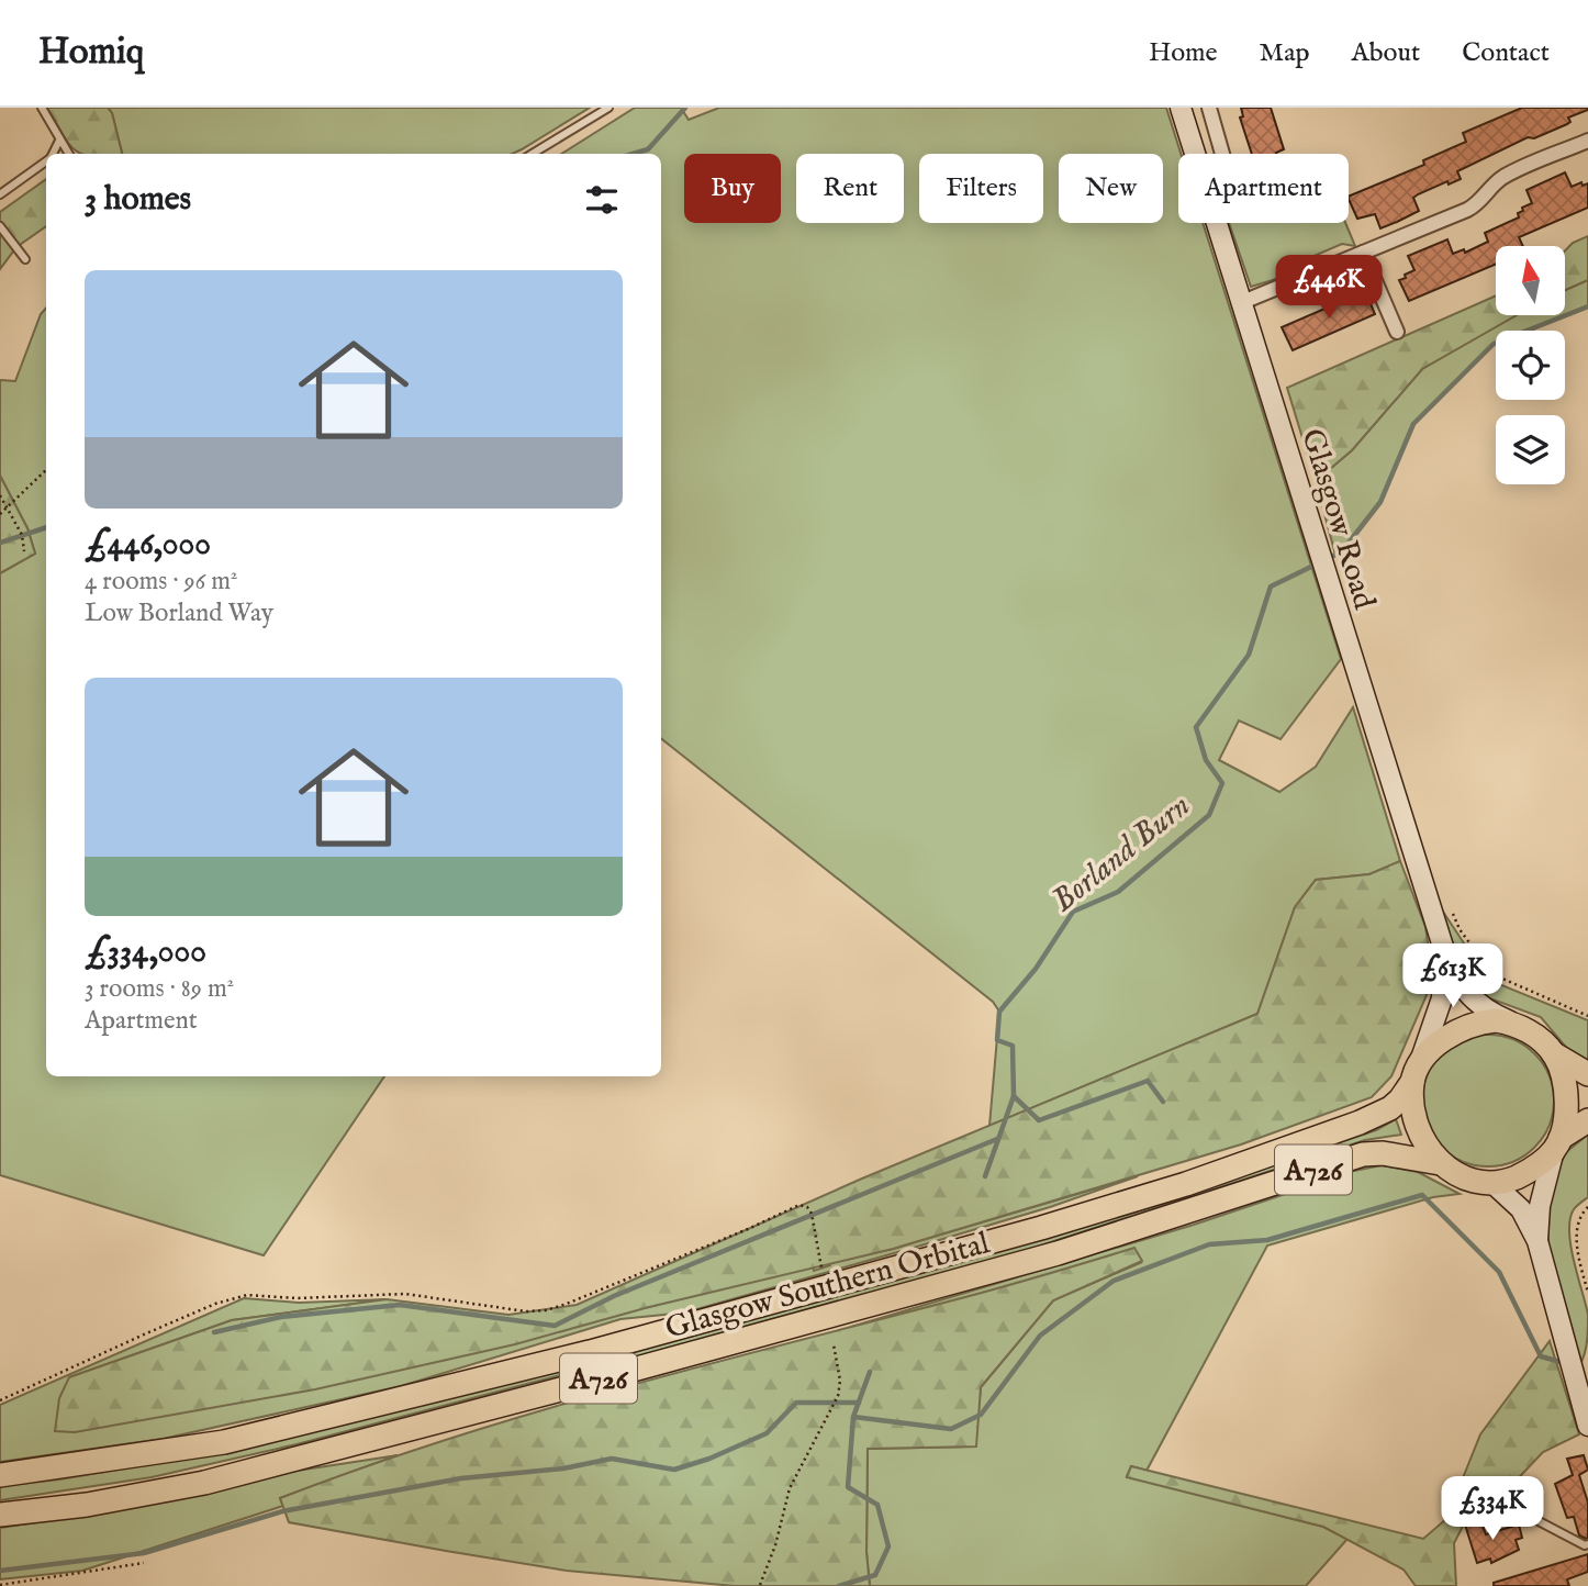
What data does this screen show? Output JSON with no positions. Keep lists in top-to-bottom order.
{
  "streets": {
    "highway": ["A726", "Glasgow Southern Orbital"],
    "main road": ["Glasgow Road"]
  },
  "crossings": [
    ["Glasgow Road", "A726"],
    ["Glasgow Road", "Glasgow Southern Orbital"],
    ["A726", "Glasgow Southern Orbital"]
  ],
  "water": ["Borland Burn"],
  "north": "top",
  "page": {
    "header": "Homiq",
    "nav": [
      "Home",
      "Map",
      "About",
      "Contact"
    ],
    "chip": [
      "Buy",
      "Rent",
      "Filters",
      "New",
      "Apartment"
    ],
    "heading": "3 homes",
    "list": [
      {
        "name": "£446,000",
        "note": "4 rooms · 96 m² · Low Borland Way"
      },
      {
        "name": "£334,000",
        "note": "3 rooms · 89 m² · Apartment"
      }
    ],
    "price": ["£446K", "£613K", "£334K"]
  }
}
